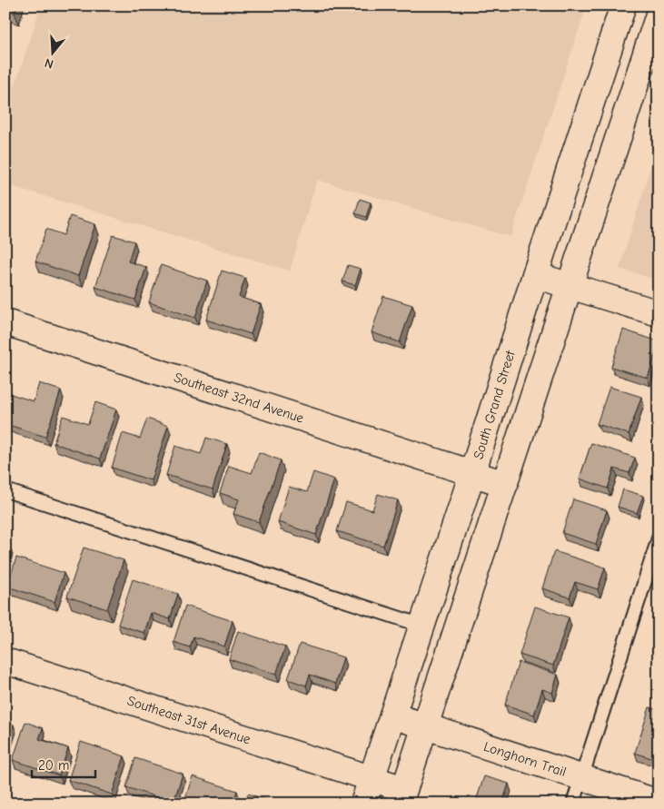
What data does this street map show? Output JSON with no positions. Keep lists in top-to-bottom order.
{
  "streets": {
    "main road": [
      "Southeast 32nd Avenue",
      "South Grand Street",
      "Southeast 31st Avenue",
      "Longhorn Trail"
    ]
  },
  "crossings": [
    ["Southeast 32nd Avenue", "South Grand Street"],
    ["South Grand Street", "Southeast 31st Avenue"],
    ["South Grand Street", "Longhorn Trail"]
  ],
  "scale_bar": "20 m",
  "north": "bottom"
}
